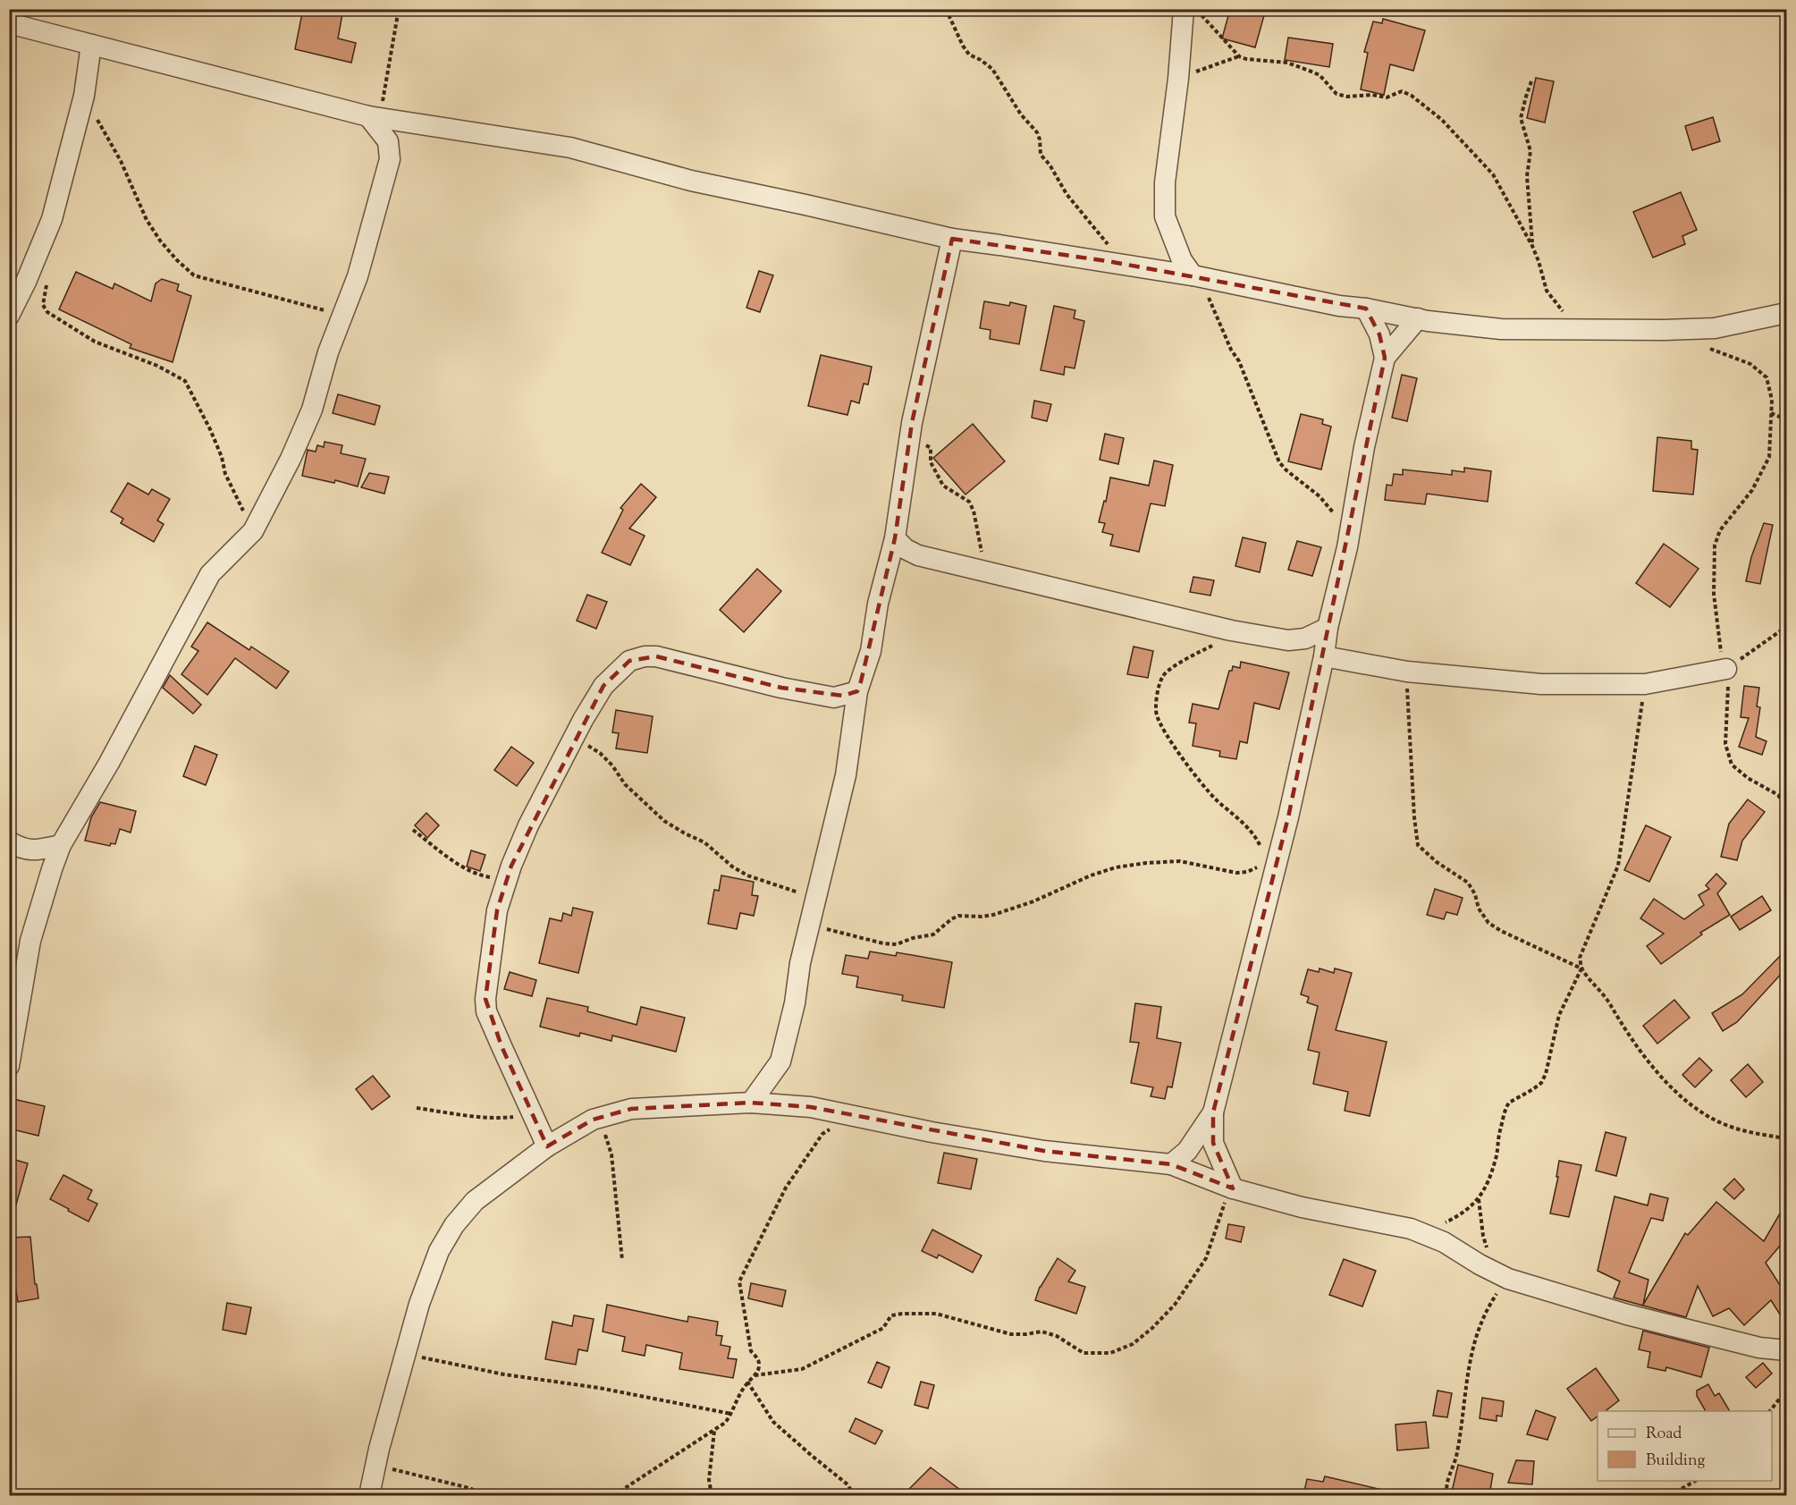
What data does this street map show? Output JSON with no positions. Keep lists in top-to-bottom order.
{
  "legend": ["Road", "Building"]
}
